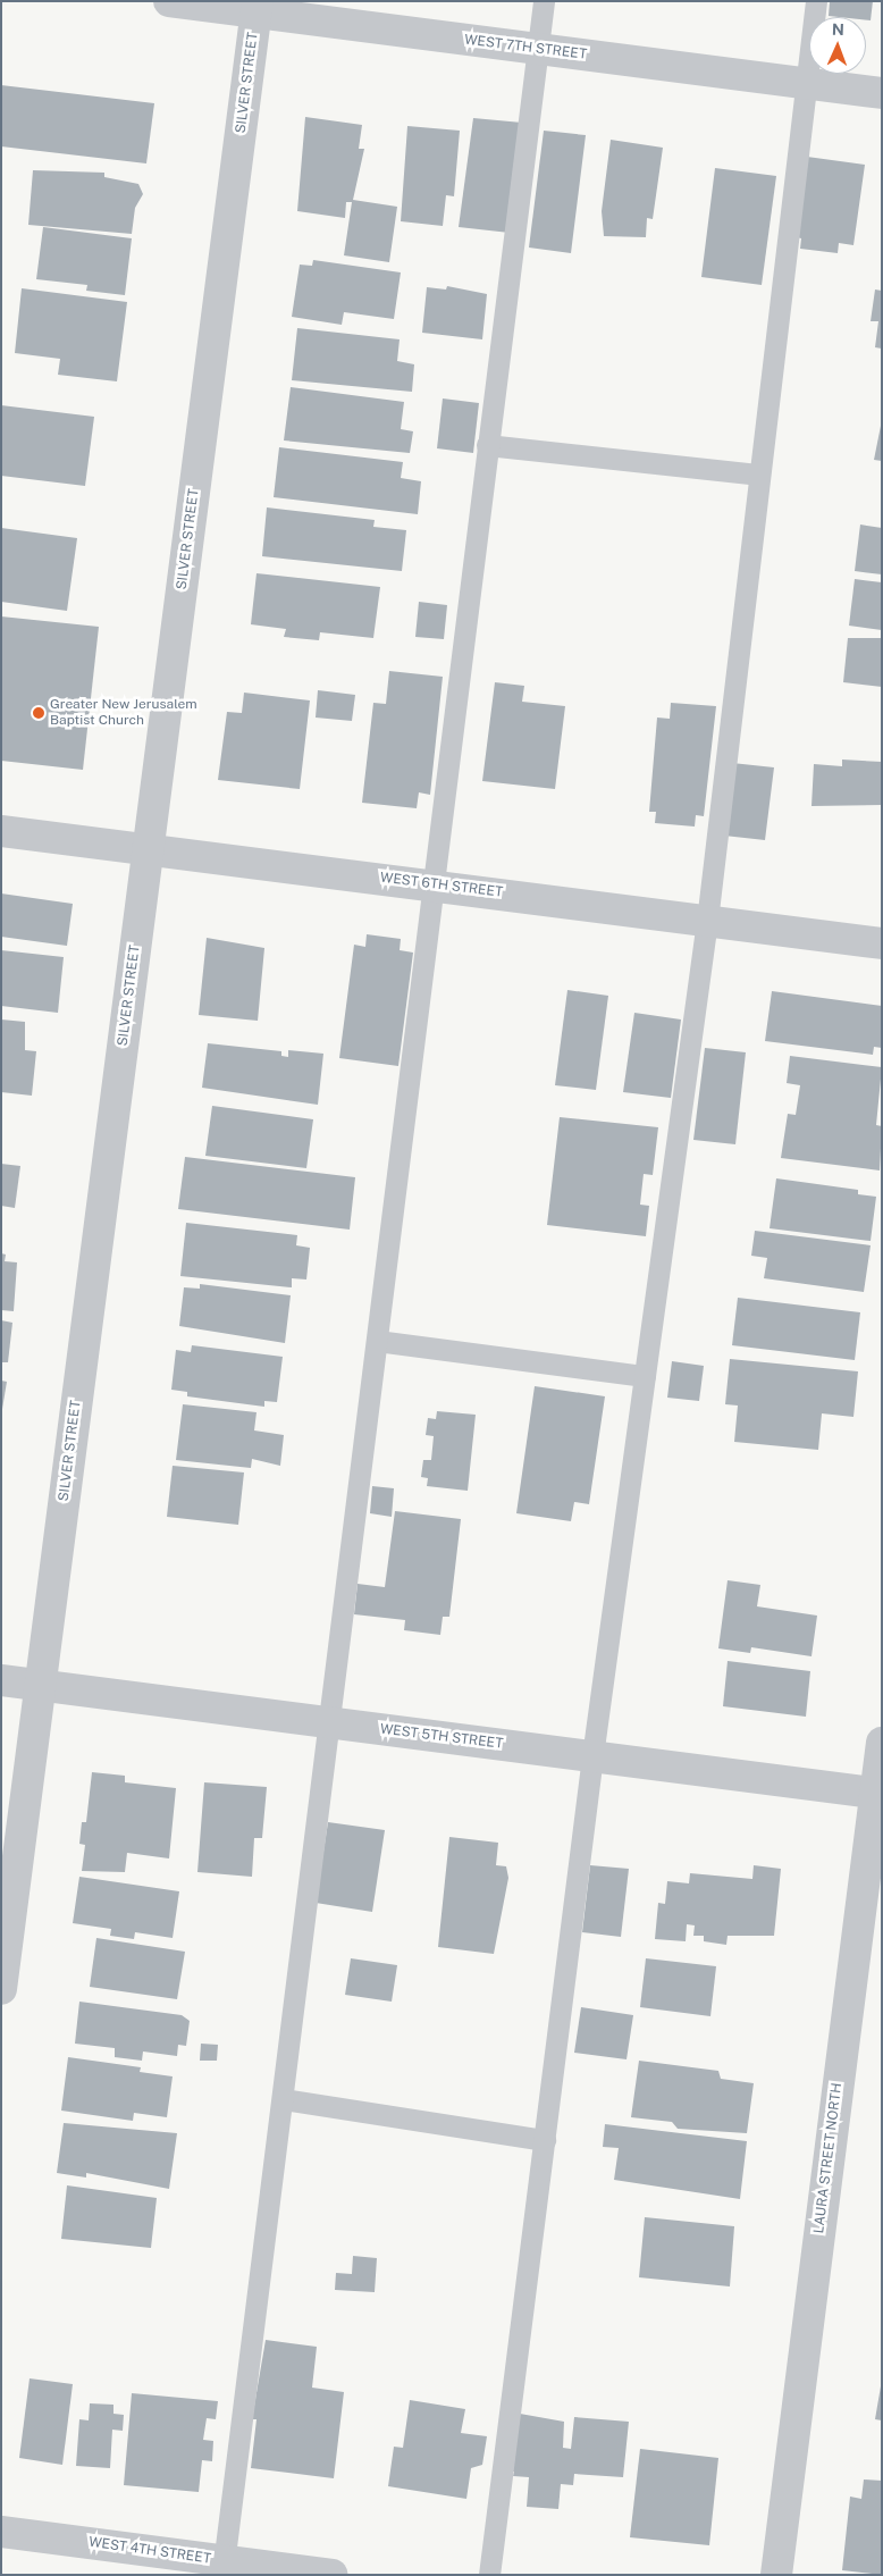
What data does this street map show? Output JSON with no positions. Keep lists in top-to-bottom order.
{
  "streets": {
    "street": [
      "WEST 7TH STREET",
      "SILVER STREET",
      "WEST 6TH STREET",
      "WEST 5TH STREET",
      "LAURA STREET NORTH",
      "WEST 4TH STREET"
    ]
  },
  "crossings": [
    ["WEST 7TH STREET", "SILVER STREET"],
    ["SILVER STREET", "WEST 6TH STREET"],
    ["SILVER STREET", "WEST 5TH STREET"],
    ["WEST 5TH STREET", "LAURA STREET NORTH"]
  ],
  "places": ["Greater New Jerusalem Baptist Church"],
  "north": "top"
}
